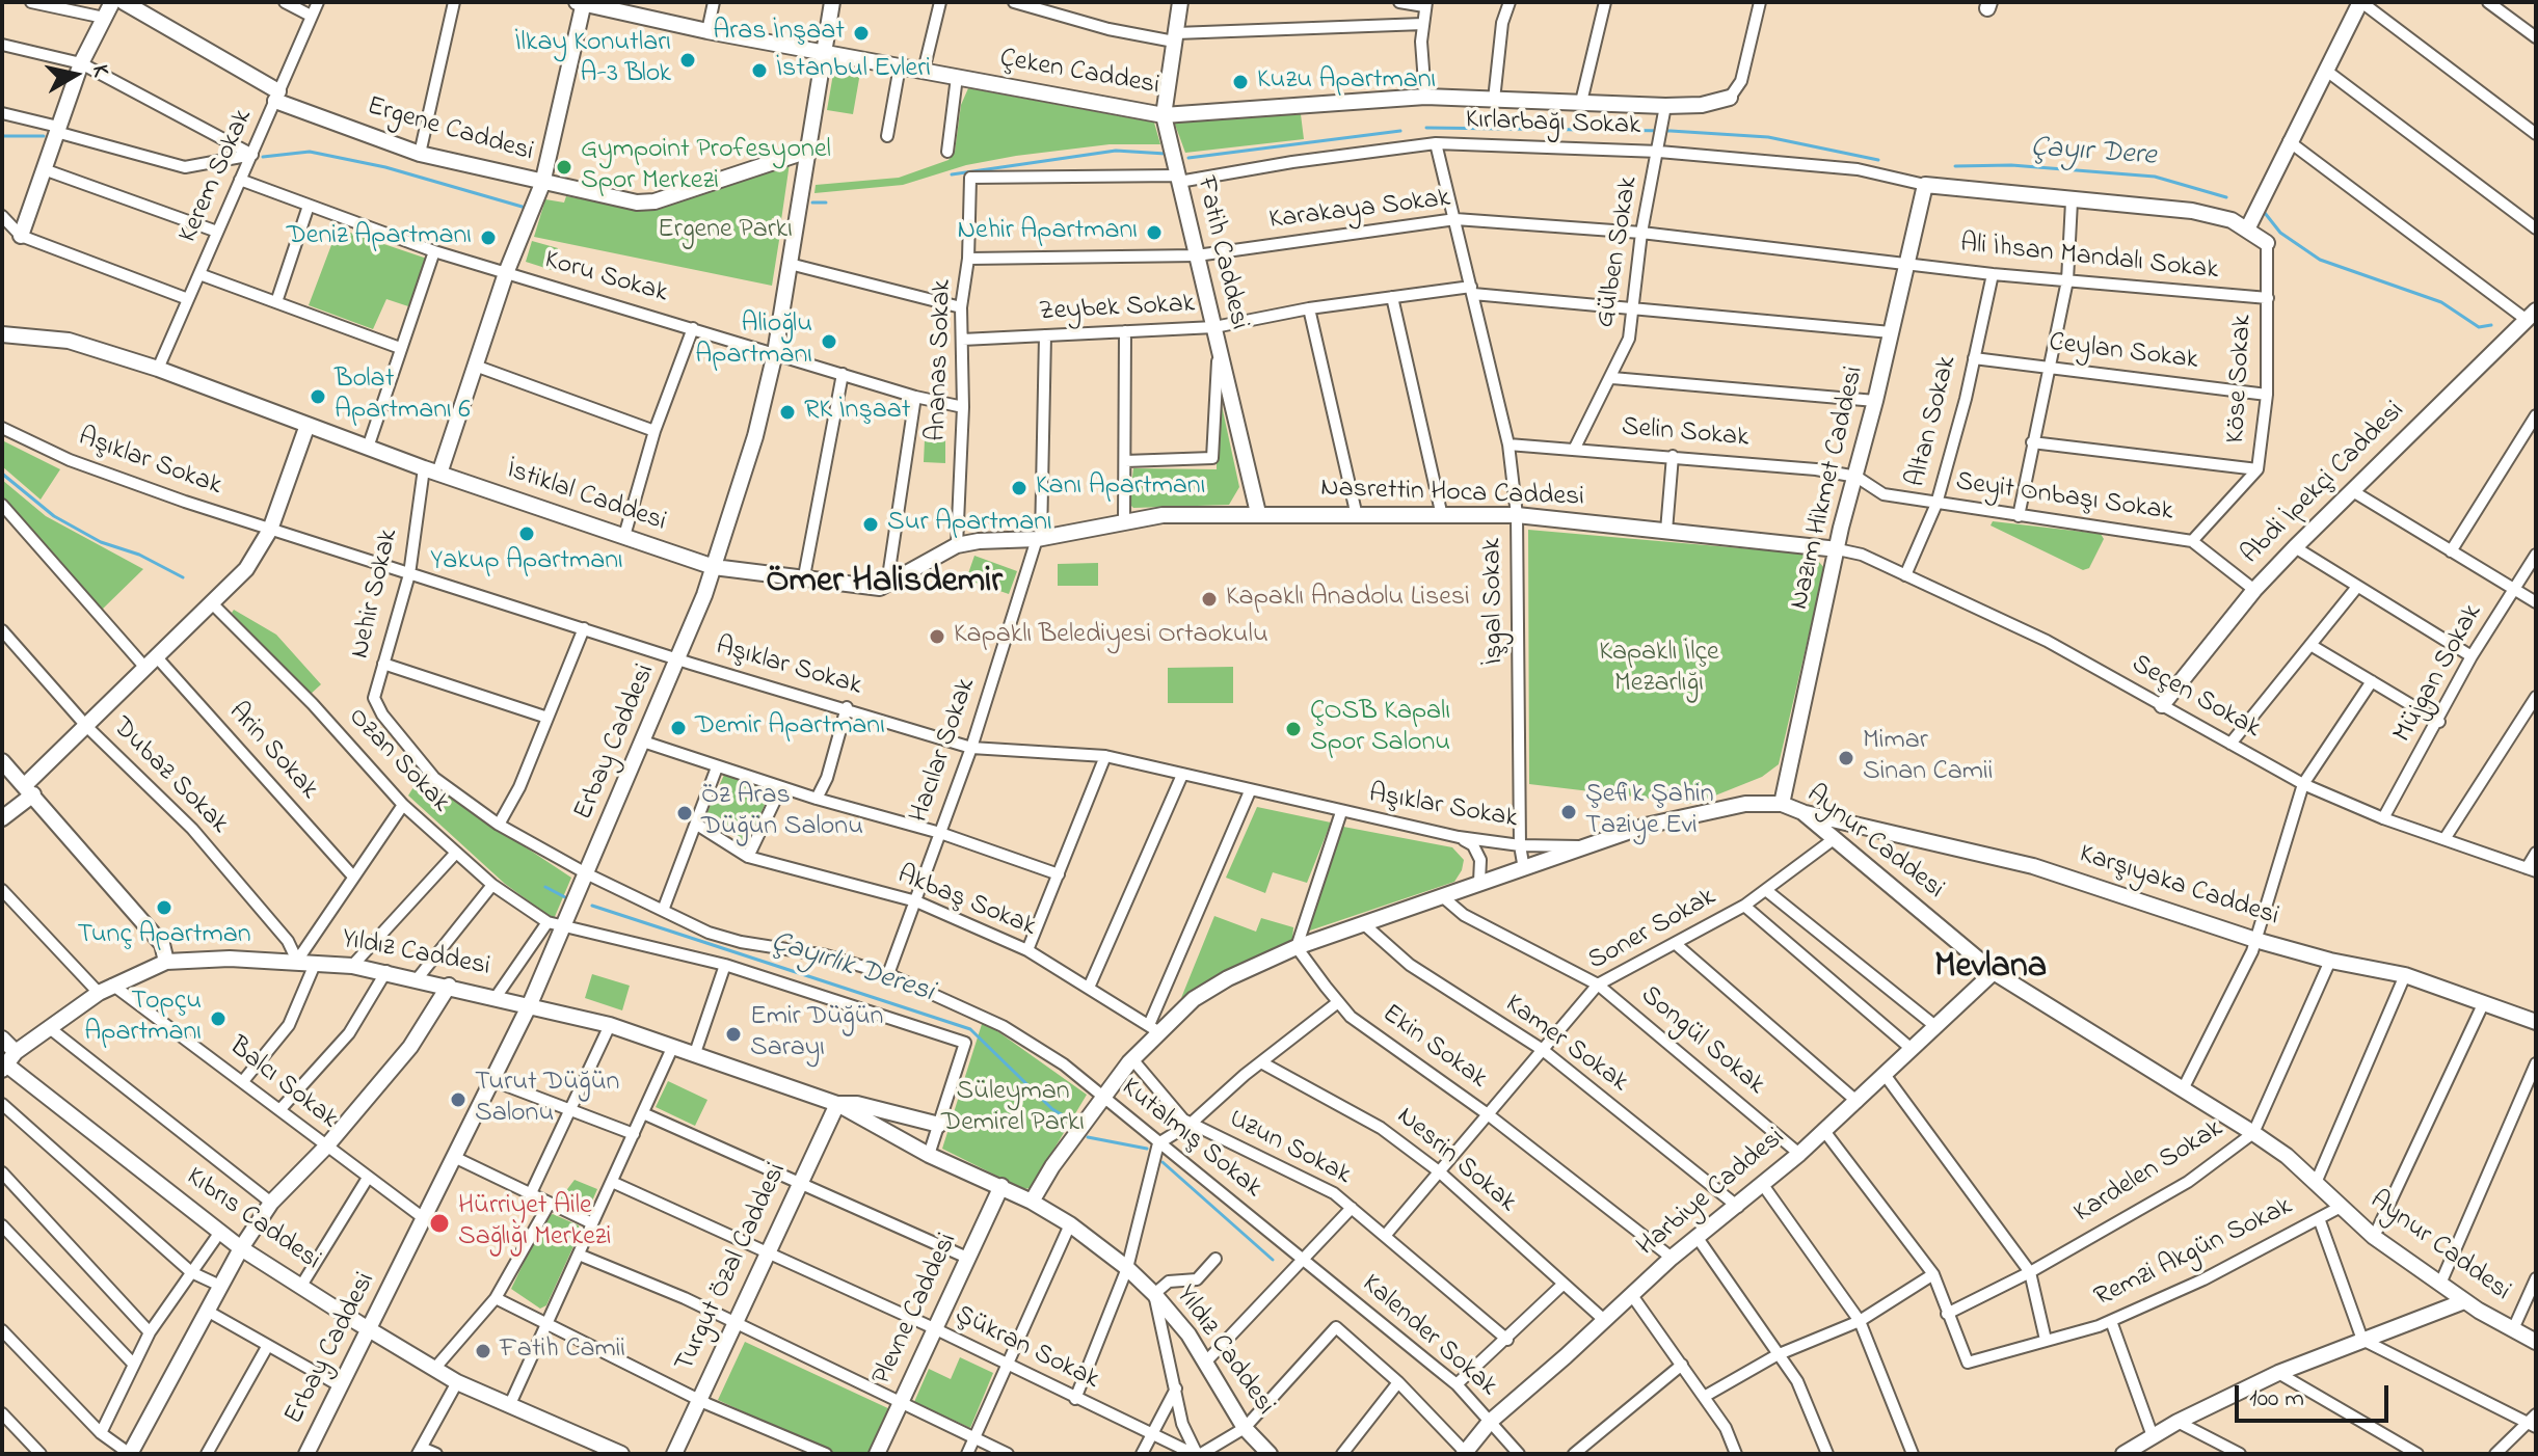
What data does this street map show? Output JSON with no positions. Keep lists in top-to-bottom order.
{
  "streets": {
    "street": [
      "Çeken Caddesi",
      "Kırlarbağı Sokak",
      "Ergene Caddesi",
      "Kerem Sokak",
      "Karakaya Sokak",
      "Gülben Sokak",
      "Fatih Caddesi",
      "Ali İhsan Mandalı Sokak",
      "Koru Sokak",
      "Zeybek Sokak",
      "Ceylan Sokak",
      "Ananas Sokak",
      "Köse Sokak",
      "Altan Sokak",
      "Selin Sokak",
      "Aşıklar Sokak",
      "Abdi İpekçi Caddesi",
      "Nazım Hikmet Caddesi",
      "Nasrettin Hoca Caddesi",
      "İstiklal Caddesi",
      "Seyit Onbaşı Sokak",
      "Nehir Sokak",
      "İşgal Sokak",
      "Müjgan Sokak",
      "Seçen Sokak",
      "Erbay Caddesi",
      "Hacılar Sokak",
      "Arin Sokak",
      "Ozan Sokak",
      "Dubaz Sokak",
      "Aynur Caddesi",
      "Karşıyaka Caddesi",
      "Akbaş Sokak",
      "Soner Sokak",
      "Yıldız Caddesi",
      "Songül Sokak",
      "Kamer Sokak",
      "Ekin Sokak",
      "Balcı Sokak",
      "Kutalmış Sokak",
      "Uzun Sokak",
      "Nesrin Sokak",
      "Kardelen Sokak",
      "Harbiye Caddesi",
      "Kıbrıs Caddesi",
      "Remzi Akgün Sokak",
      "Turgut Özal Caddesi",
      "Plevne Caddesi",
      "Kalender Sokak",
      "Şükran Sokak"
    ]
  },
  "crossings": [
    ["Çeken Caddesi", "Gülben Sokak"],
    ["Çeken Caddesi", "Fatih Caddesi"],
    ["Çeken Caddesi", "Erbay Caddesi"],
    ["Kırlarbağı Sokak", "Gülben Sokak"],
    ["Kırlarbağı Sokak", "Fatih Caddesi"],
    ["Kırlarbağı Sokak", "Ananas Sokak"],
    ["Kırlarbağı Sokak", "Nazım Hikmet Caddesi"],
    ["Kırlarbağı Sokak", "İşgal Sokak"],
    ["Ergene Caddesi", "Kerem Sokak"],
    ["Ergene Caddesi", "Erbay Caddesi"],
    ["Kerem Sokak", "Koru Sokak"],
    ["Kerem Sokak", "İstiklal Caddesi"],
    ["Karakaya Sokak", "Gülben Sokak"],
    ["Karakaya Sokak", "Fatih Caddesi"],
    ["Karakaya Sokak", "Ali İhsan Mandalı Sokak"],
    ["Karakaya Sokak", "Ananas Sokak"],
    ["Karakaya Sokak", "Nazım Hikmet Caddesi"],
    ["Karakaya Sokak", "İşgal Sokak"],
    ["Gülben Sokak", "Zeybek Sokak"],
    ["Gülben Sokak", "Selin Sokak"],
    ["Fatih Caddesi", "Zeybek Sokak"],
    ["Fatih Caddesi", "Nasrettin Hoca Caddesi"],
    ["Ali İhsan Mandalı Sokak", "Köse Sokak"],
    ["Ali İhsan Mandalı Sokak", "Altan Sokak"],
    ["Ali İhsan Mandalı Sokak", "Nazım Hikmet Caddesi"],
    ["Koru Sokak", "Ananas Sokak"],
    ["Koru Sokak", "Erbay Caddesi"],
    ["Zeybek Sokak", "Ananas Sokak"],
    ["Zeybek Sokak", "Nazım Hikmet Caddesi"],
    ["Zeybek Sokak", "İşgal Sokak"],
    ["Zeybek Sokak", "Hacılar Sokak"],
    ["Ceylan Sokak", "Köse Sokak"],
    ["Ceylan Sokak", "Altan Sokak"],
    ["Köse Sokak", "Seyit Onbaşı Sokak"],
    ["Altan Sokak", "Seyit Onbaşı Sokak"],
    ["Altan Sokak", "Seçen Sokak"],
    ["Selin Sokak", "Nazım Hikmet Caddesi"],
    ["Selin Sokak", "Seyit Onbaşı Sokak"],
    ["Selin Sokak", "İşgal Sokak"],
    ["Aşıklar Sokak", "Nehir Sokak"],
    ["Aşıklar Sokak", "İşgal Sokak"],
    ["Aşıklar Sokak", "Erbay Caddesi"],
    ["Aşıklar Sokak", "Hacılar Sokak"],
    ["Aşıklar Sokak", "Aynur Caddesi"],
    ["Abdi İpekçi Caddesi", "Seyit Onbaşı Sokak"],
    ["Abdi İpekçi Caddesi", "Seçen Sokak"],
    ["Nazım Hikmet Caddesi", "Nasrettin Hoca Caddesi"],
    ["Nazım Hikmet Caddesi", "Seyit Onbaşı Sokak"],
    ["Nazım Hikmet Caddesi", "Seçen Sokak"],
    ["Nazım Hikmet Caddesi", "Aynur Caddesi"],
    ["Nasrettin Hoca Caddesi", "İşgal Sokak"],
    ["Nasrettin Hoca Caddesi", "Seçen Sokak"],
    ["İstiklal Caddesi", "Nehir Sokak"],
    ["İstiklal Caddesi", "Erbay Caddesi"],
    ["Nehir Sokak", "Kutalmış Sokak"],
    ["İşgal Sokak", "Aynur Caddesi"],
    ["Müjgan Sokak", "Seçen Sokak"],
    ["Erbay Caddesi", "Ozan Sokak"],
    ["Erbay Caddesi", "Yıldız Caddesi"],
    ["Erbay Caddesi", "Balcı Sokak"],
    ["Erbay Caddesi", "Kutalmış Sokak"],
    ["Erbay Caddesi", "Kıbrıs Caddesi"],
    ["Hacılar Sokak", "Akbaş Sokak"],
    ["Hacılar Sokak", "Kutalmış Sokak"],
    ["Dubaz Sokak", "Yıldız Caddesi"],
    ["Aynur Caddesi", "Karşıyaka Caddesi"],
    ["Aynur Caddesi", "Akbaş Sokak"],
    ["Aynur Caddesi", "Soner Sokak"],
    ["Aynur Caddesi", "Yıldız Caddesi"],
    ["Aynur Caddesi", "Songül Sokak"],
    ["Aynur Caddesi", "Kamer Sokak"],
    ["Aynur Caddesi", "Ekin Sokak"],
    ["Aynur Caddesi", "Kutalmış Sokak"],
    ["Aynur Caddesi", "Uzun Sokak"],
    ["Aynur Caddesi", "Kardelen Sokak"],
    ["Aynur Caddesi", "Harbiye Caddesi"],
    ["Aynur Caddesi", "Remzi Akgün Sokak"],
    ["Karşıyaka Caddesi", "Kardelen Sokak"],
    ["Soner Sokak", "Songül Sokak"],
    ["Soner Sokak", "Kamer Sokak"],
    ["Soner Sokak", "Ekin Sokak"],
    ["Soner Sokak", "Uzun Sokak"],
    ["Soner Sokak", "Nesrin Sokak"],
    ["Yıldız Caddesi", "Balcı Sokak"],
    ["Yıldız Caddesi", "Kıbrıs Caddesi"],
    ["Yıldız Caddesi", "Turgut Özal Caddesi"],
    ["Yıldız Caddesi", "Plevne Caddesi"],
    ["Songül Sokak", "Harbiye Caddesi"],
    ["Kamer Sokak", "Harbiye Caddesi"],
    ["Ekin Sokak", "Harbiye Caddesi"],
    ["Kutalmış Sokak", "Kalender Sokak"],
    ["Nesrin Sokak", "Harbiye Caddesi"],
    ["Kardelen Sokak", "Remzi Akgün Sokak"],
    ["Harbiye Caddesi", "Kalender Sokak"],
    ["Turgut Özal Caddesi", "Şükran Sokak"],
    ["Plevne Caddesi", "Şükran Sokak"]
  ],
  "districts": ["Ömer Halisdemir", "Mevlana"],
  "water": ["Çayır Dere", "Çayırlık Deresi"],
  "parks": ["Ergene Parkı", "Kapaklı İlçe Mezarlığı", "Süleyman Demirel Parkı"],
  "places": [
    "Aras İnşaat",
    "İlkay Konutları A-3 Blok",
    "İstanbul Evleri",
    "Kuzu Apartmanı",
    "Gympoint Profesyonel Spor Merkezi",
    "Nehir Apartmanı",
    "Deniz Apartmanı",
    "Alioğlu Apartmanı",
    "Bolat Apartmanı 6",
    "RK İnşaat",
    "Kanı Apartmanı",
    "Sur Apartmanı",
    "Yakup Apartmanı",
    "Kapaklı Anadolu Lisesi",
    "Kapaklı Belediyesi Ortaokulu",
    "Demir Apartmanı",
    "ÇOSB Kapalı Spor Salonu",
    "Mimar Sinan Camii",
    "Şefik Şahin Taziye Evi",
    "Öz Aras Düğün Salonu",
    "Tunç Apartman",
    "Topçu Apartmanı",
    "Emir Düğün Sarayı",
    "Turut Düğün Salonu",
    "Hürriyet Aile Sağlığı Merkezi",
    "Fatih Camii"
  ],
  "scale_bar": "100 m",
  "north": "right"
}
